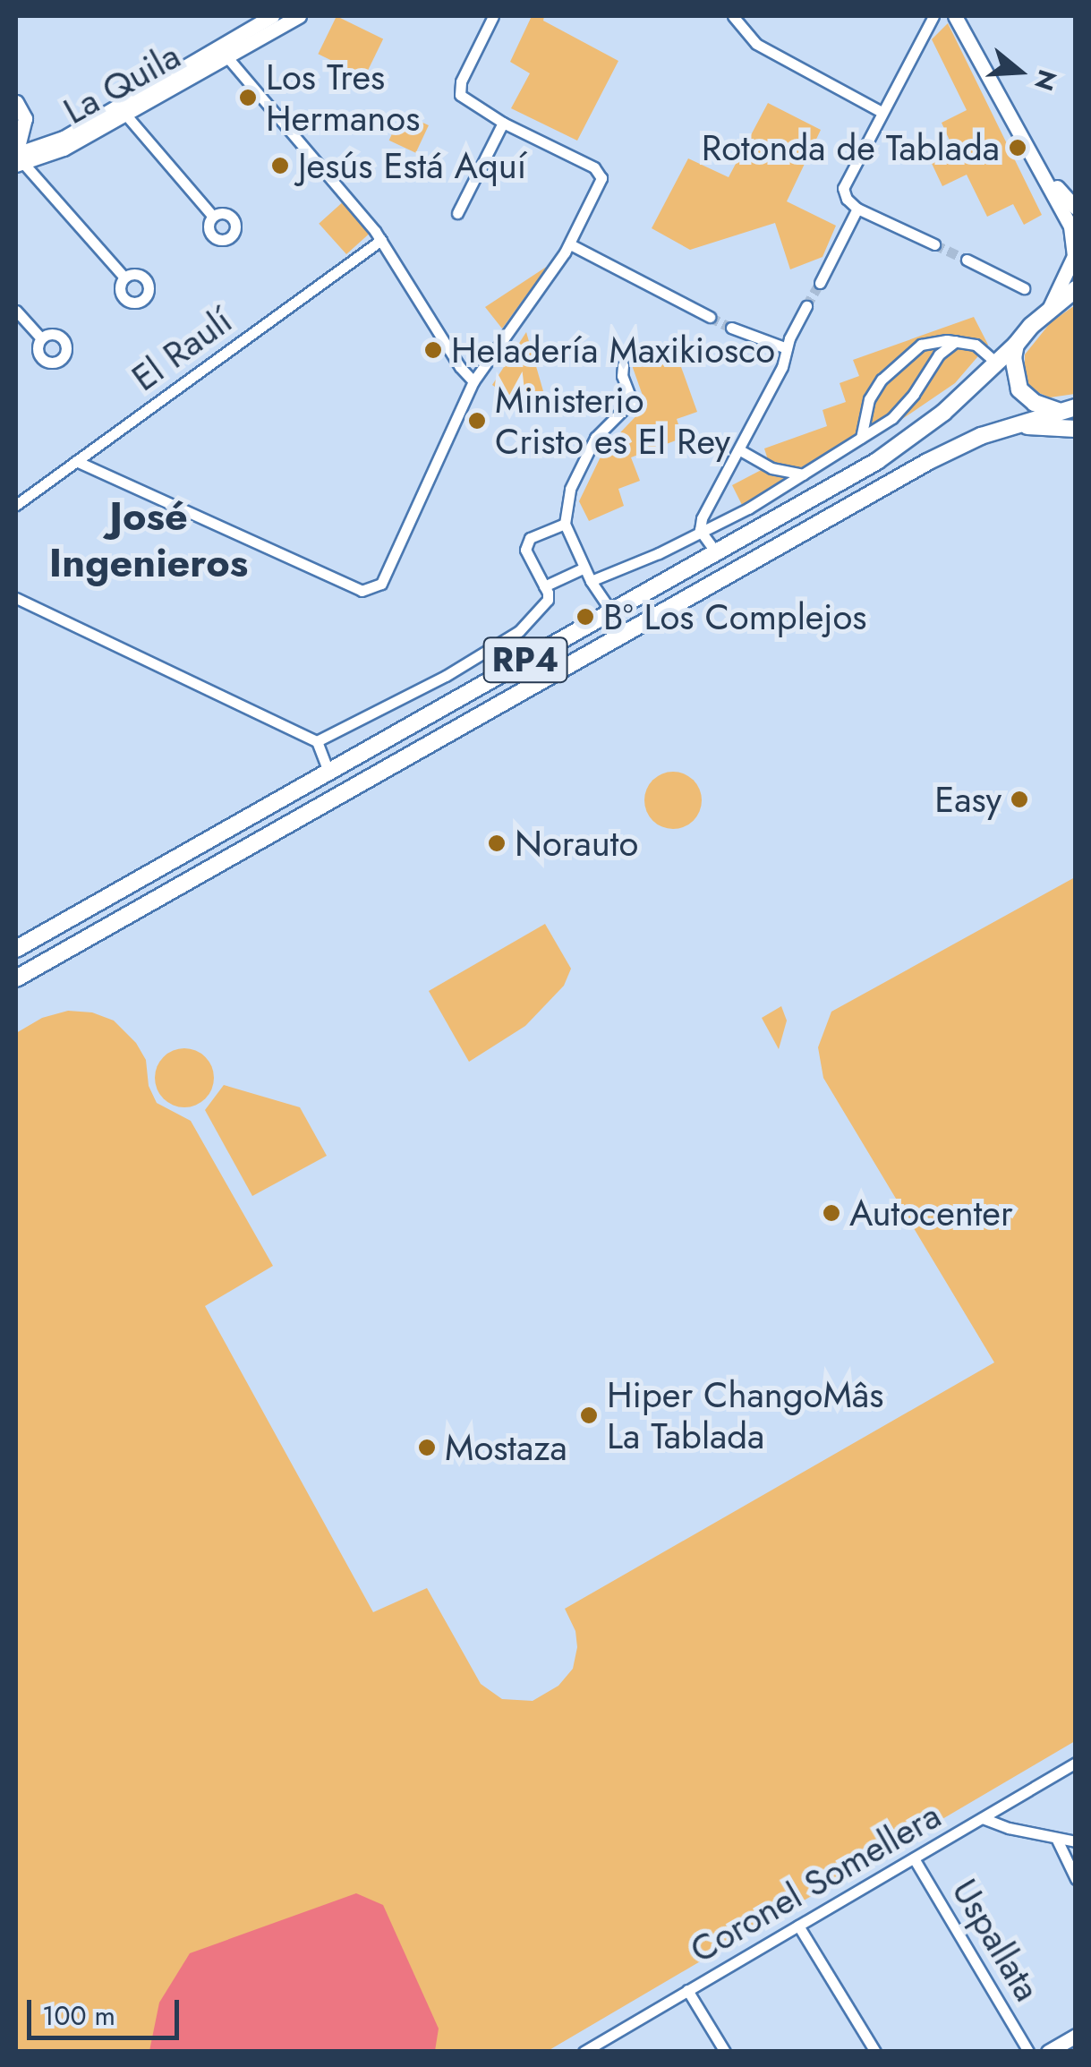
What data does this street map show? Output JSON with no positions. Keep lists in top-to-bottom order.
{
  "streets": {
    "main road": ["La Quila", "RP4"],
    "street": ["El Raulí", "Coronel Somellera", "Uspallata"]
  },
  "crossings": [
    ["Coronel Somellera", "Uspallata"]
  ],
  "districts": ["José Ingenieros"],
  "places": [
    "Los Tres Hermanos",
    "Rotonda de Tablada",
    "Jesús Está Aquí",
    "Heladería Maxikiosco",
    "Ministerio Cristo es El Rey",
    "Bº Los Complejos",
    "Easy",
    "Norauto",
    "Autocenter",
    "Hiper ChangoMâs La Tablada",
    "Mostaza"
  ],
  "scale_bar": "100 m",
  "north": "right"
}
